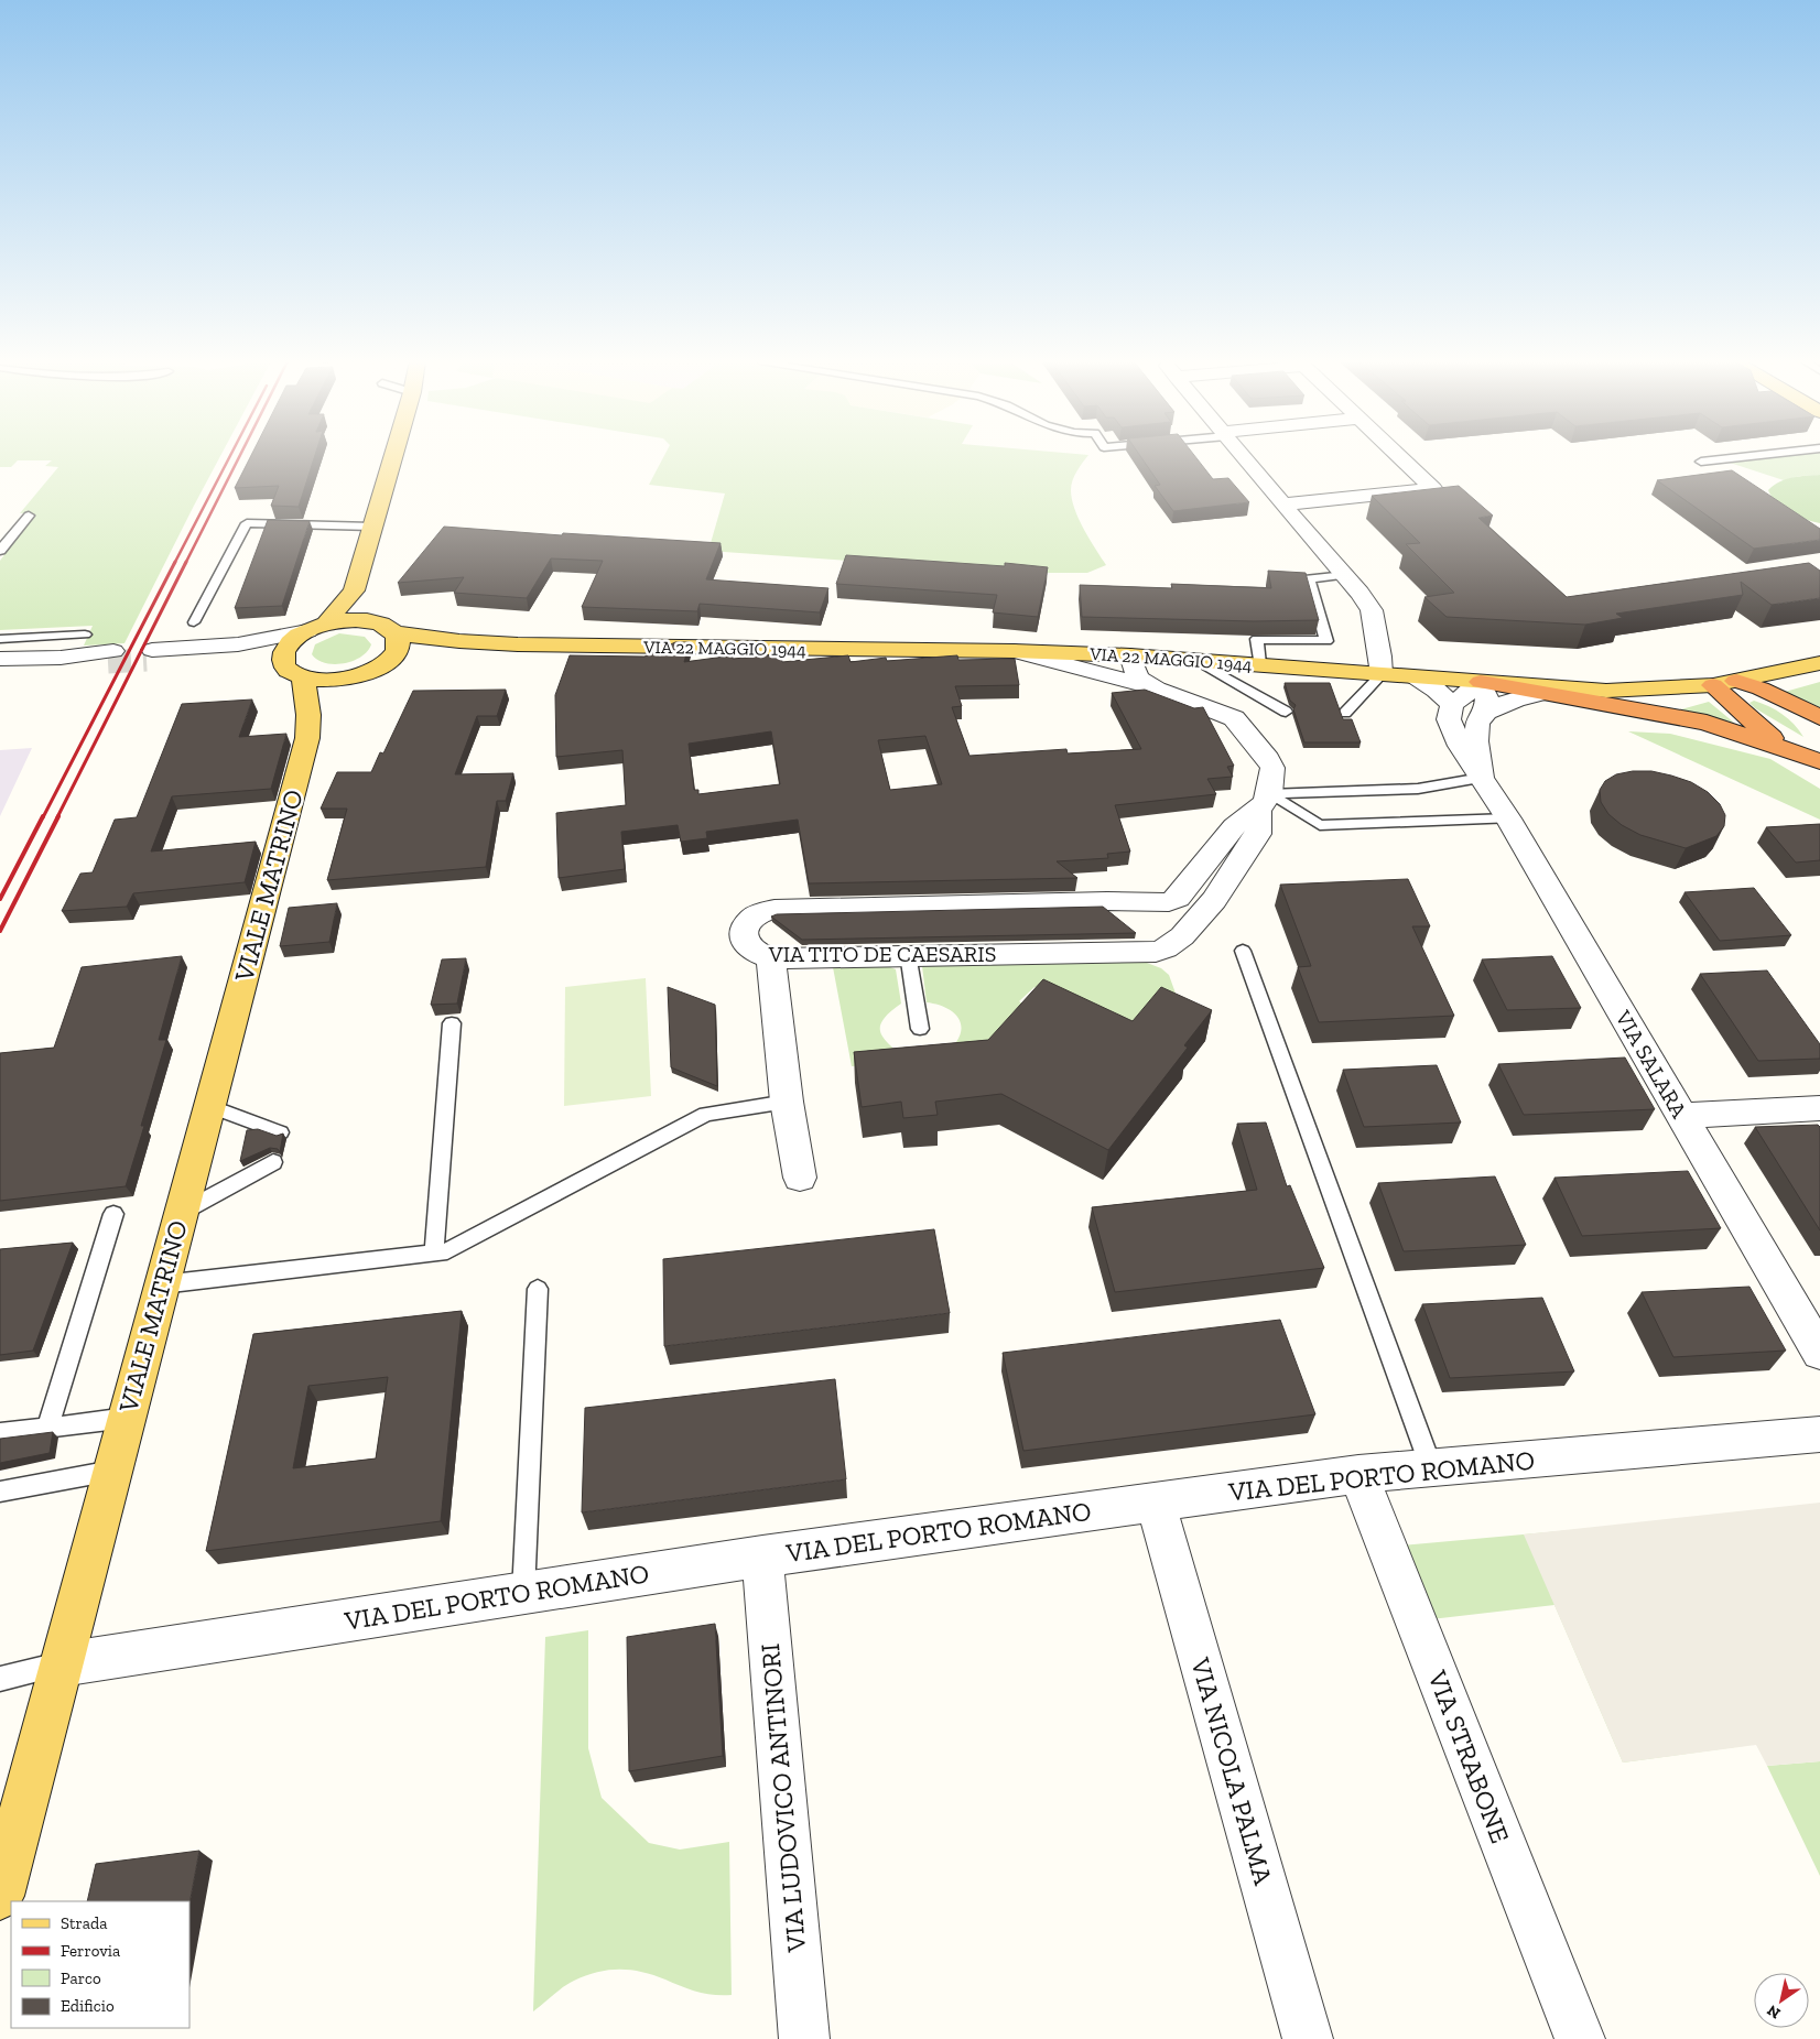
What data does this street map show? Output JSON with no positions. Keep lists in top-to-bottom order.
{
  "streets": {
    "main road": ["VIA 22 MAGGIO 1944", "VIALE MATRINO"],
    "street": [
      "VIA TITO DE CAESARIS",
      "VIA SALARA",
      "VIA DEL PORTO ROMANO",
      "VIA STRABONE",
      "VIA NICOLA PALMA",
      "VIA LUDOVICO ANTINORI"
    ]
  },
  "crossings": [
    ["VIA 22 MAGGIO 1944", "VIALE MATRINO"],
    ["VIA 22 MAGGIO 1944", "VIA TITO DE CAESARIS"],
    ["VIA 22 MAGGIO 1944", "VIA SALARA"],
    ["VIALE MATRINO", "VIA DEL PORTO ROMANO"],
    ["VIA DEL PORTO ROMANO", "VIA STRABONE"],
    ["VIA DEL PORTO ROMANO", "VIA NICOLA PALMA"],
    ["VIA DEL PORTO ROMANO", "VIA LUDOVICO ANTINORI"]
  ],
  "legend": [
    "Strada",
    "Ferrovia",
    "Parco",
    "Edificio"
  ],
  "north": "bottom left"
}
